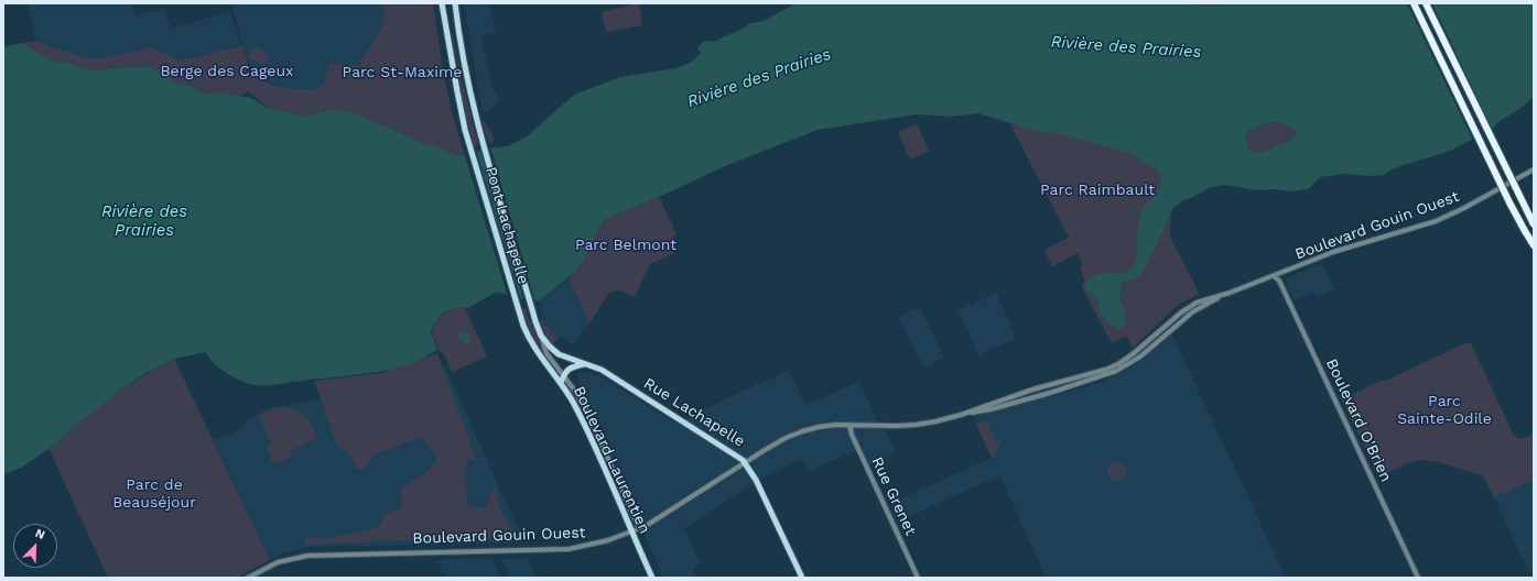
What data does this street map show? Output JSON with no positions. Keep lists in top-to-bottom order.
{
  "streets": {
    "main road": ["Pont Lachapelle", "Rue Lachapelle", "Boulevard Laurentien"],
    "street": ["Boulevard Gouin Ouest", "Boulevard O'Brien", "Rue Grenet"]
  },
  "crossings": [
    ["Pont Lachapelle", "Boulevard Laurentien"],
    ["Boulevard Gouin Ouest", "Rue Lachapelle"],
    ["Boulevard Gouin Ouest", "Boulevard O'Brien"],
    ["Boulevard Gouin Ouest", "Boulevard Laurentien"],
    ["Boulevard Gouin Ouest", "Rue Grenet"],
    ["Rue Lachapelle", "Boulevard Laurentien"]
  ],
  "water": ["Rivière des Prairies"],
  "parks": [
    "Berge des Cageux",
    "Parc St-Maxime",
    "Parc Raimbault",
    "Parc Belmont",
    "Parc Sainte-Odile",
    "Parc de Beauséjour"
  ],
  "north": "top right"
}
